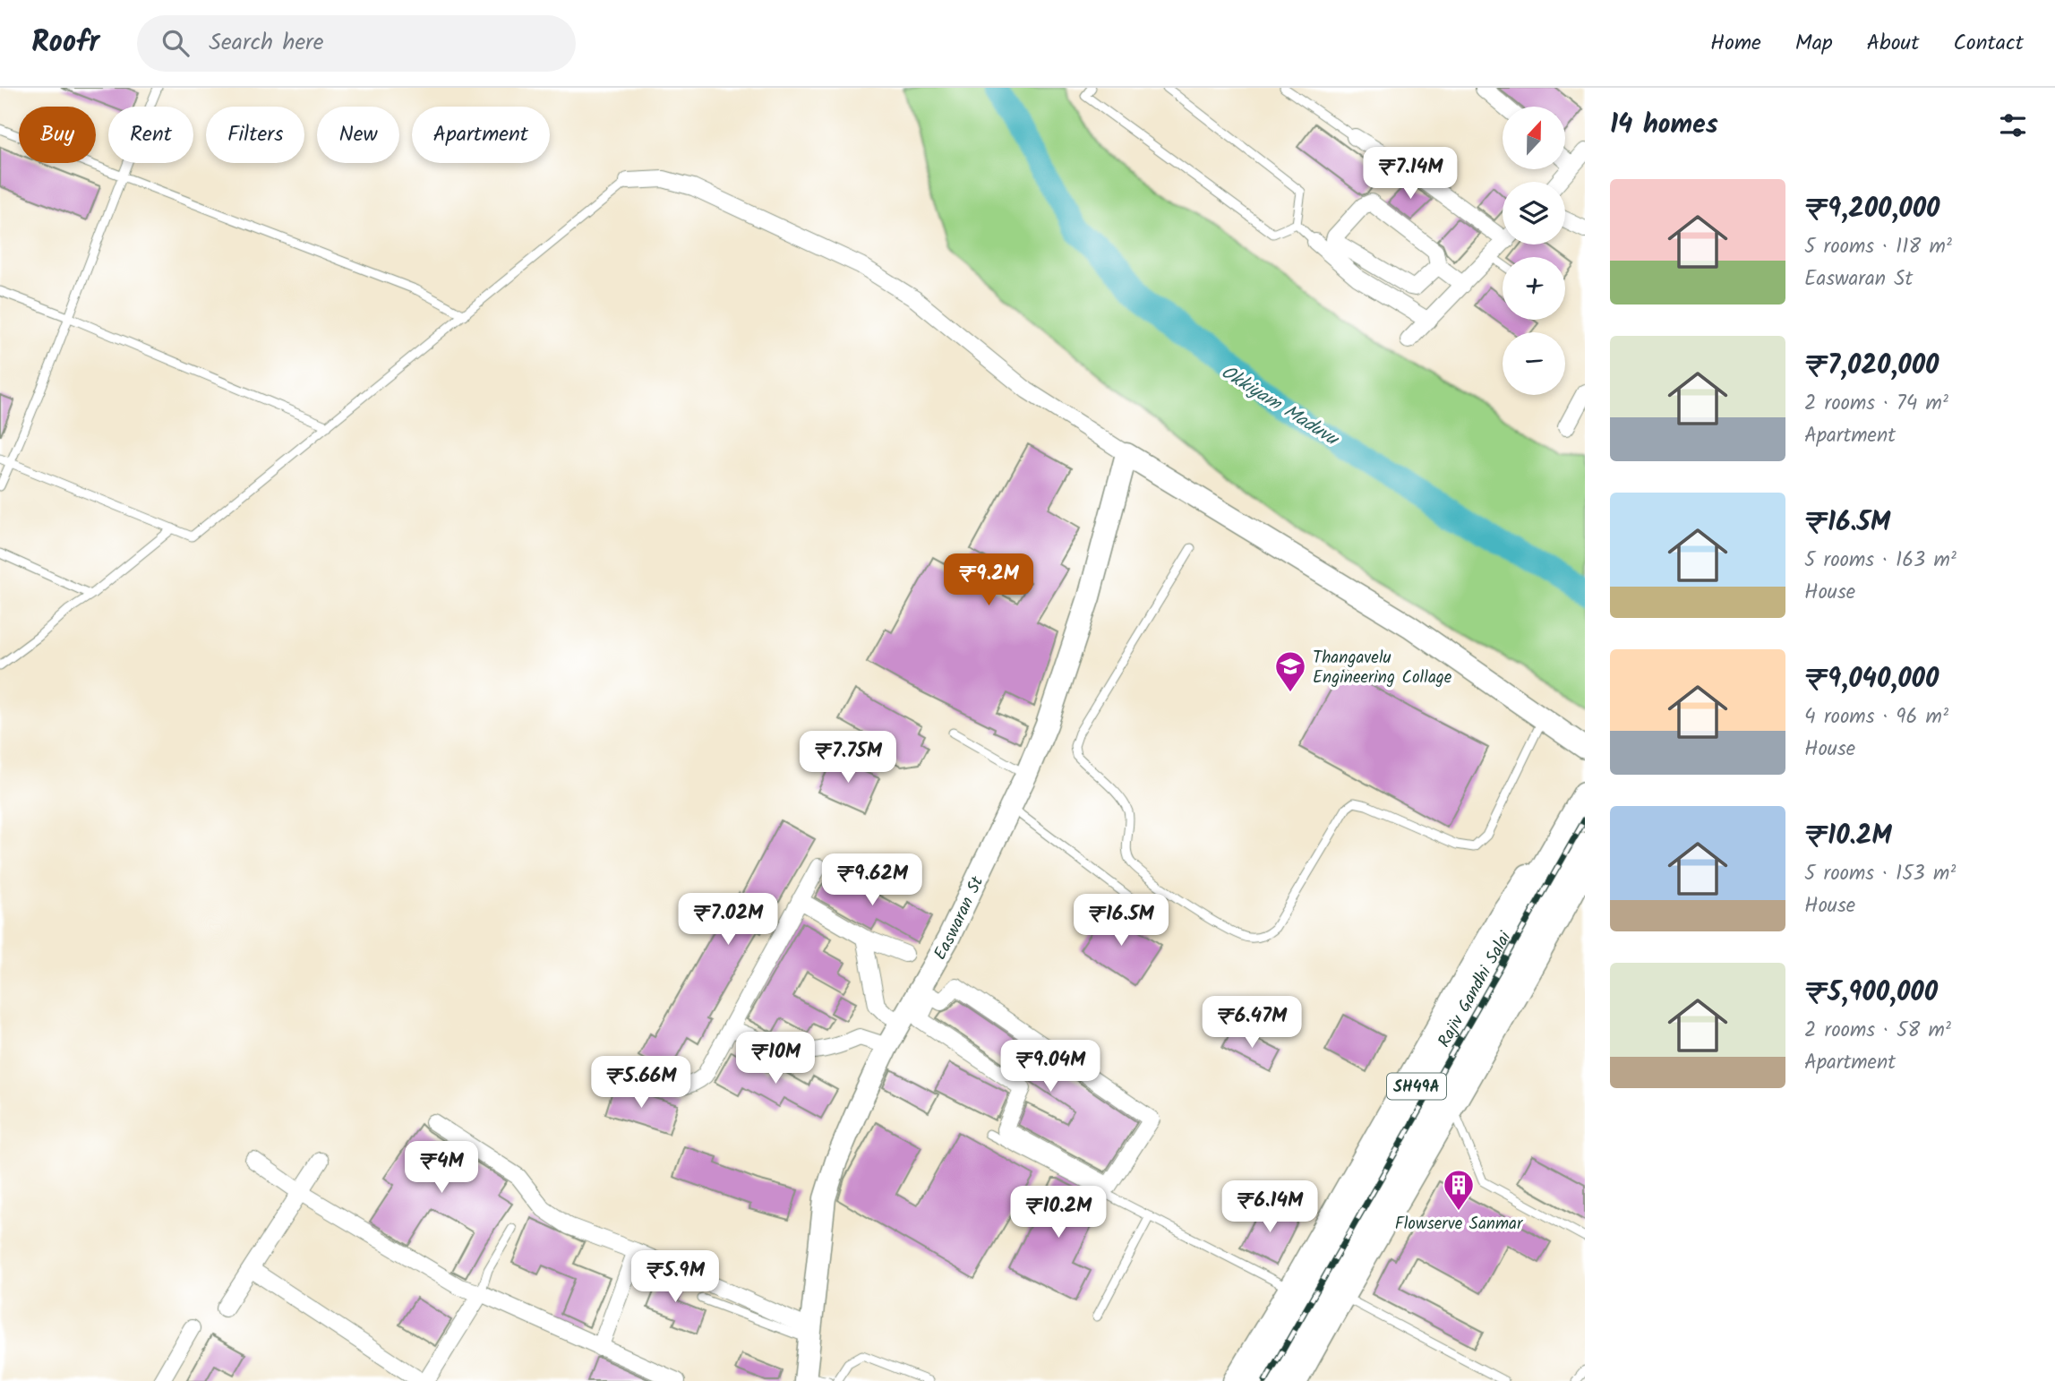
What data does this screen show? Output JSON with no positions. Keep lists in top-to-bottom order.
{
  "streets": {
    "main road": ["Rajiv Gandhi Salai", "SH49A"],
    "street": ["Easwaran St"]
  },
  "water": ["Okkiyam Maduvu"],
  "places": {
    "school or university": ["Thangavelu Engineering Collage"],
    "building": ["Flowserve Sanmar"]
  },
  "north": "top",
  "page": {
    "header": "Roofr",
    "search": "Search here",
    "nav": [
      "Home",
      "Map",
      "About",
      "Contact"
    ],
    "heading": "14 homes",
    "map_buttons": ["+", "−"],
    "chip": [
      "Buy",
      "Rent",
      "Filters",
      "New",
      "Apartment"
    ],
    "price": [
      "₹7.14M",
      "₹9.2M",
      "₹7.75M",
      "₹9.62M",
      "₹7.02M",
      "₹16.5M",
      "₹6.47M",
      "₹10M",
      "₹9.04M",
      "₹5.66M",
      "₹4M",
      "₹6.14M",
      "₹10.2M",
      "₹5.9M"
    ],
    "list": [
      {
        "name": "₹9,200,000",
        "note": "5 rooms · 118 m² · Easwaran St"
      },
      {
        "name": "₹7,020,000",
        "note": "2 rooms · 74 m² · Apartment"
      },
      {
        "name": "₹16.5M",
        "note": "5 rooms · 163 m² · House"
      },
      {
        "name": "₹9,040,000",
        "note": "4 rooms · 96 m² · House"
      },
      {
        "name": "₹10.2M",
        "note": "5 rooms · 153 m² · House"
      },
      {
        "name": "₹5,900,000",
        "note": "2 rooms · 58 m² · Apartment"
      }
    ]
  }
}
